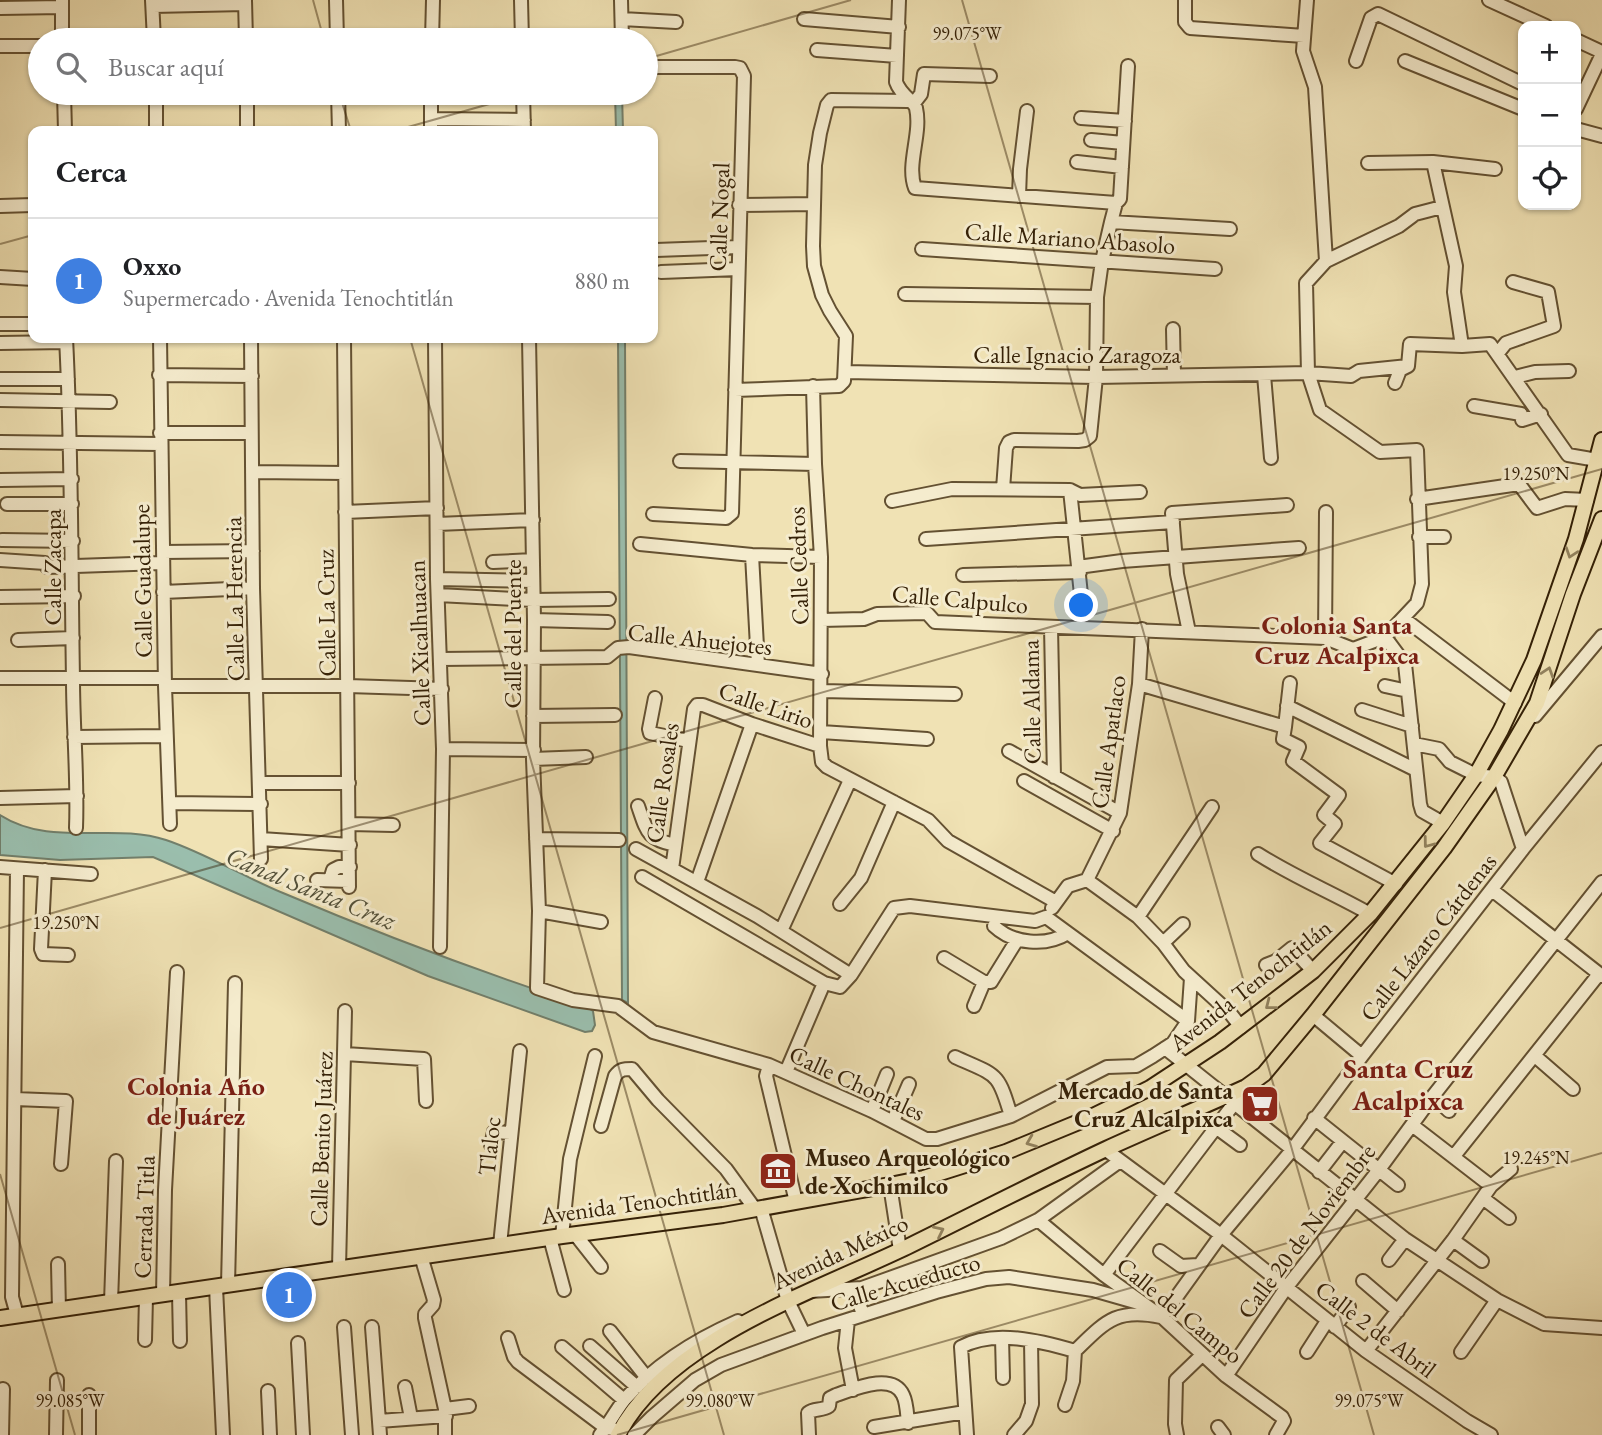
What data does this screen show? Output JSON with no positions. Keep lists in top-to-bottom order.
{
  "streets": {
    "main road": ["Avenida Tenochtitlán", "Avenida México"],
    "street": [
      "Calle Nogal",
      "Calle Mariano Abasolo",
      "Calle Ignacio Zaragoza",
      "Calle Cedros",
      "Calle Zacapa",
      "Calle Guadalupe",
      "Calle La Herencia",
      "Calle Calpulco",
      "Calle La Cruz",
      "Calle del Puente",
      "Calle Ahuejotes",
      "Calle Xicalhuacan",
      "Calle Aldama",
      "Calle Lirio",
      "Calle Apatlaco",
      "Calle Rosales",
      "Calle Lázaro Cárdenas",
      "Calle Chontales",
      "Calle Benito Juárez",
      "Tlaloc",
      "Cerrada Titla",
      "Calle 20 de Noviembre",
      "Calle Acueducto",
      "Calle del Campo",
      "Calle 2 de Abril"
    ]
  },
  "crossings": [
    ["Calle Cedros", "Calle Calpulco"],
    ["Calle Cedros", "Calle Ahuejotes"],
    ["Calle Cedros", "Calle Lirio"],
    ["Calle Calpulco", "Calle Aldama"],
    ["Calle Calpulco", "Calle Apatlaco"],
    ["Calle del Puente", "Calle Ahuejotes"],
    ["Calle del Puente", "Calle Chontales"],
    ["Calle Ahuejotes", "Calle Xicalhuacan"],
    ["Calle Lirio", "Calle Rosales"],
    ["Calle Lázaro Cárdenas", "Calle del Campo"],
    ["Calle Lázaro Cárdenas", "Calle 2 de Abril"],
    ["Avenida Tenochtitlán", "Calle Benito Juárez"],
    ["Avenida Tenochtitlán", "Tlaloc"],
    ["Avenida Tenochtitlán", "Cerrada Titla"],
    ["Avenida Tenochtitlán", "Calle Acueducto"],
    ["Calle 20 de Noviembre", "Calle del Campo"],
    ["Calle 20 de Noviembre", "Calle 2 de Abril"],
    ["Avenida México", "Calle Acueducto"],
    ["Avenida México", "Calle 2 de Abril"],
    ["Calle Acueducto", "Calle del Campo"]
  ],
  "districts": ["Colonia Santa Cruz Acalpixca", "Santa Cruz Acalpixca", "Colonia Año de Juárez"],
  "water": ["Canal Santa Cruz"],
  "places": {
    "supermarket": ["Mercado de Santa Cruz Alcalpixca"],
    "museum": ["Museo Arqueológico de Xochimilco"]
  },
  "page": {
    "map_buttons": ["+", "−"],
    "search": "Buscar aquí",
    "heading": "Cerca",
    "list": [
      {
        "mark": "1",
        "name": "Oxxo",
        "note": "Supermercado · Avenida Tenochtitlán",
        "value": "880 m"
      }
    ],
    "pins": "1"
  },
  "coordinates": [
    "99.075°W",
    "19.250°N",
    "19.245°N",
    "99.085°W",
    "99.080°W"
  ]
}
